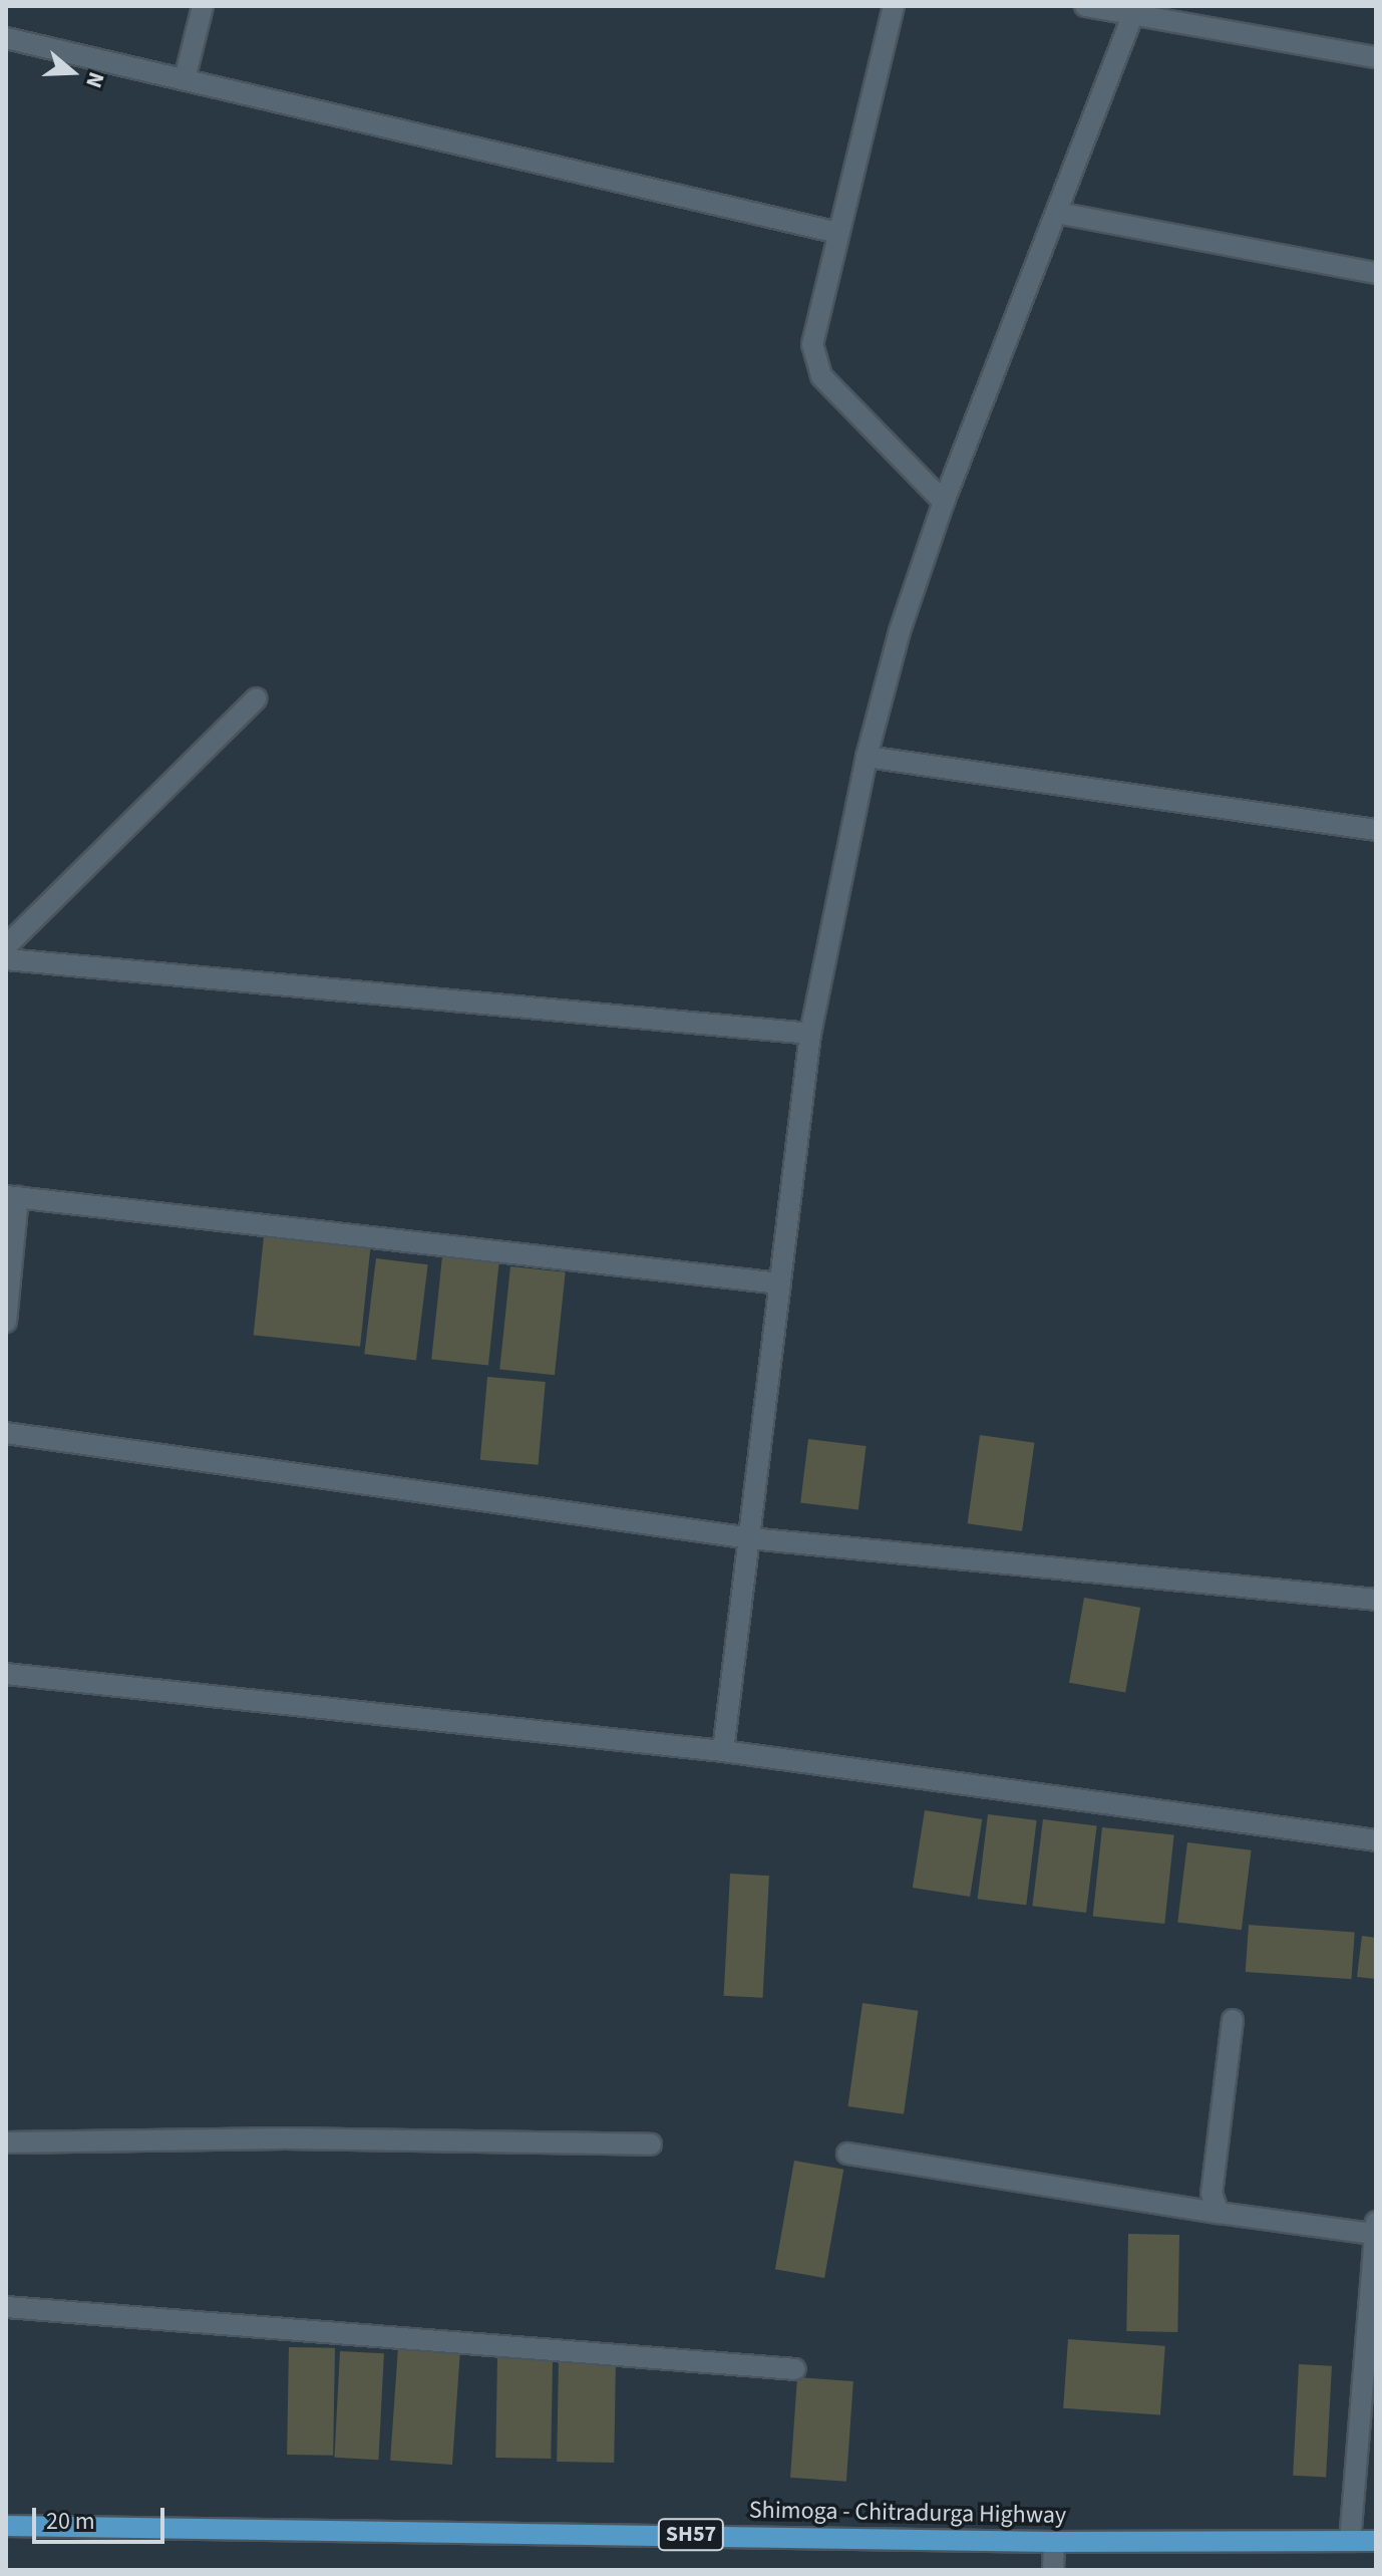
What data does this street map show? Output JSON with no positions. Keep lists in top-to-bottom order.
{
  "streets": {
    "main road": ["Shimoga - Chitradurga Highway", "SH57"]
  },
  "scale_bar": "20 m",
  "north": "right"
}
